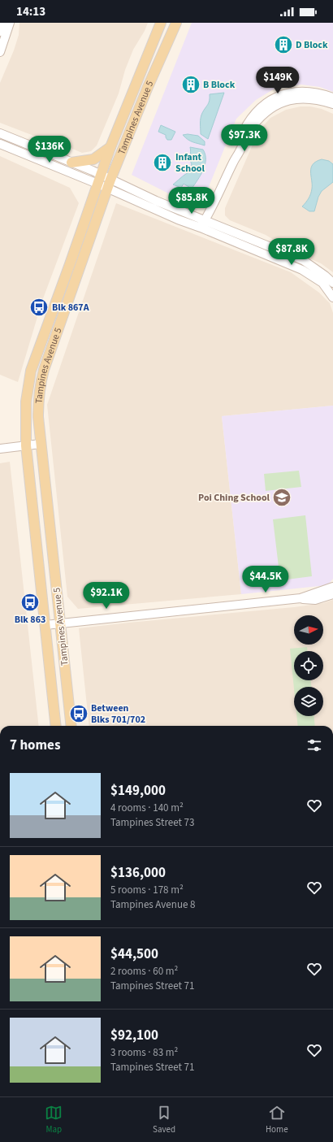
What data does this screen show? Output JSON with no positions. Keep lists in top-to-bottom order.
{
  "streets": {
    "main road": ["Tampines Avenue 5"]
  },
  "places": {
    "building": ["D Block", "B Block", "Infant School"],
    "bus stop": ["Blk 867A", "Blk 863", "Between Blks 701/702"],
    "school or university": ["Poi Ching School"]
  },
  "north": "right",
  "page": {
    "status": "14:13",
    "price": [
      "$149K",
      "$97.3K",
      "$136K",
      "$85.8K",
      "$87.8K",
      "$44.5K",
      "$92.1K"
    ],
    "heading": "7 homes",
    "list": [
      {
        "name": "$149,000",
        "note": "4 rooms · 140 m² · Tampines Street 73"
      },
      {
        "name": "$136,000",
        "note": "5 rooms · 178 m² · Tampines Avenue 8"
      },
      {
        "name": "$44,500",
        "note": "2 rooms · 60 m² · Tampines Street 71"
      },
      {
        "name": "$92,100",
        "note": "3 rooms · 83 m² · Tampines Street 71"
      }
    ],
    "tabs": ["Map", "Saved", "Home"]
  }
}
